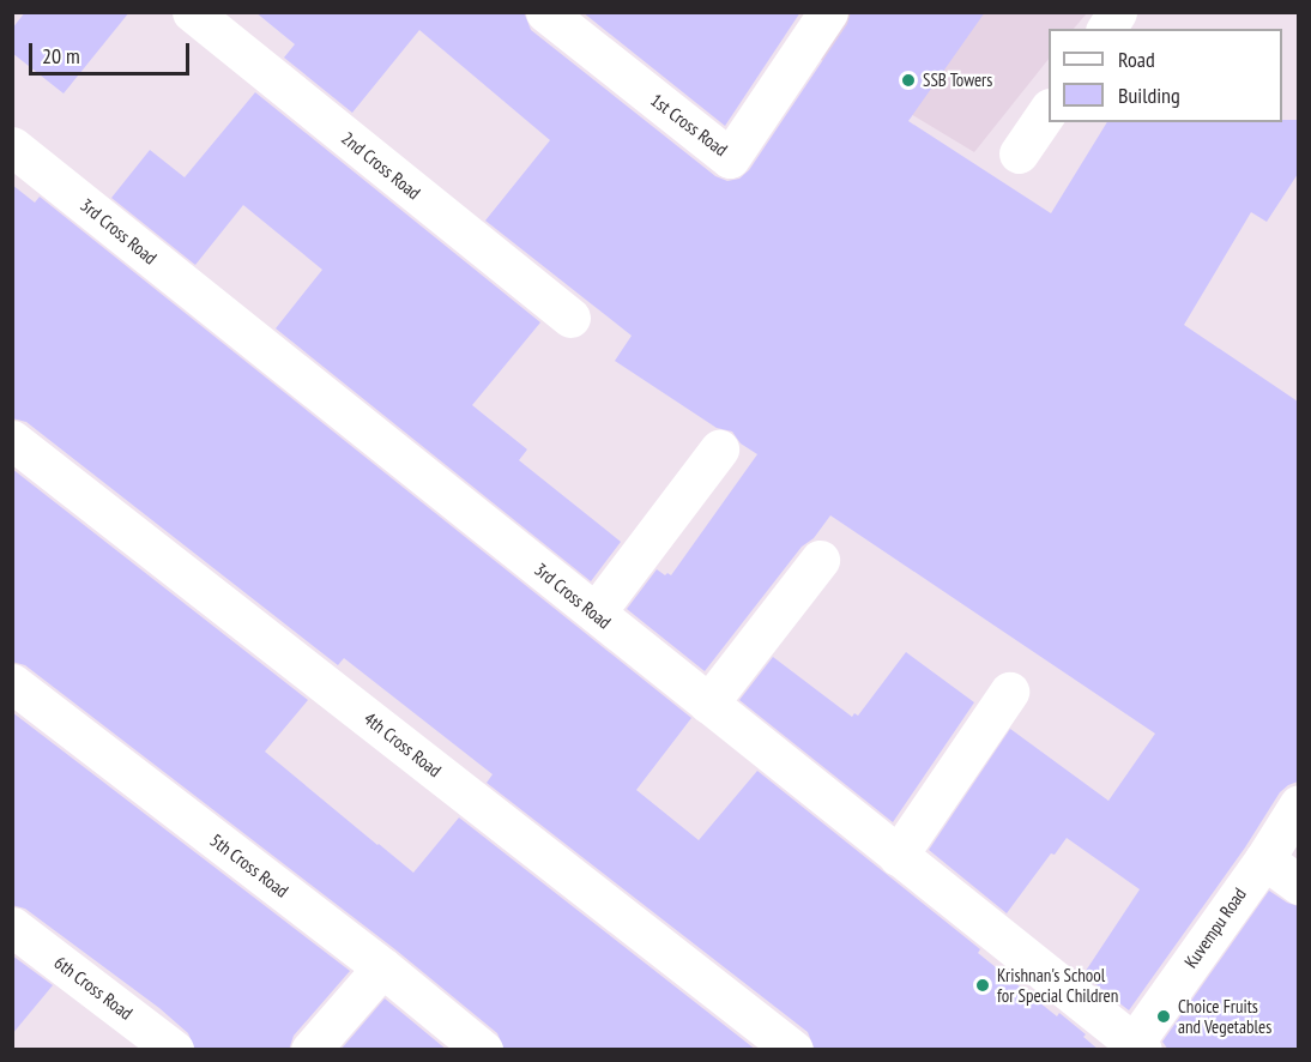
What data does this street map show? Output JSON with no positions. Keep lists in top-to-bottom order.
{
  "streets": {
    "street": [
      "1st Cross Road",
      "2nd Cross Road",
      "3rd Cross Road",
      "4th Cross Road",
      "5th Cross Road",
      "Kuvempu Road",
      "6th Cross Road"
    ]
  },
  "crossings": [
    ["3rd Cross Road", "Kuvempu Road"]
  ],
  "places": ["SSB Towers", "Krishnan's School for Special Children", "Choice Fruits and Vegetables"],
  "legend": ["Road", "Building"],
  "scale_bar": "20 m"
}
